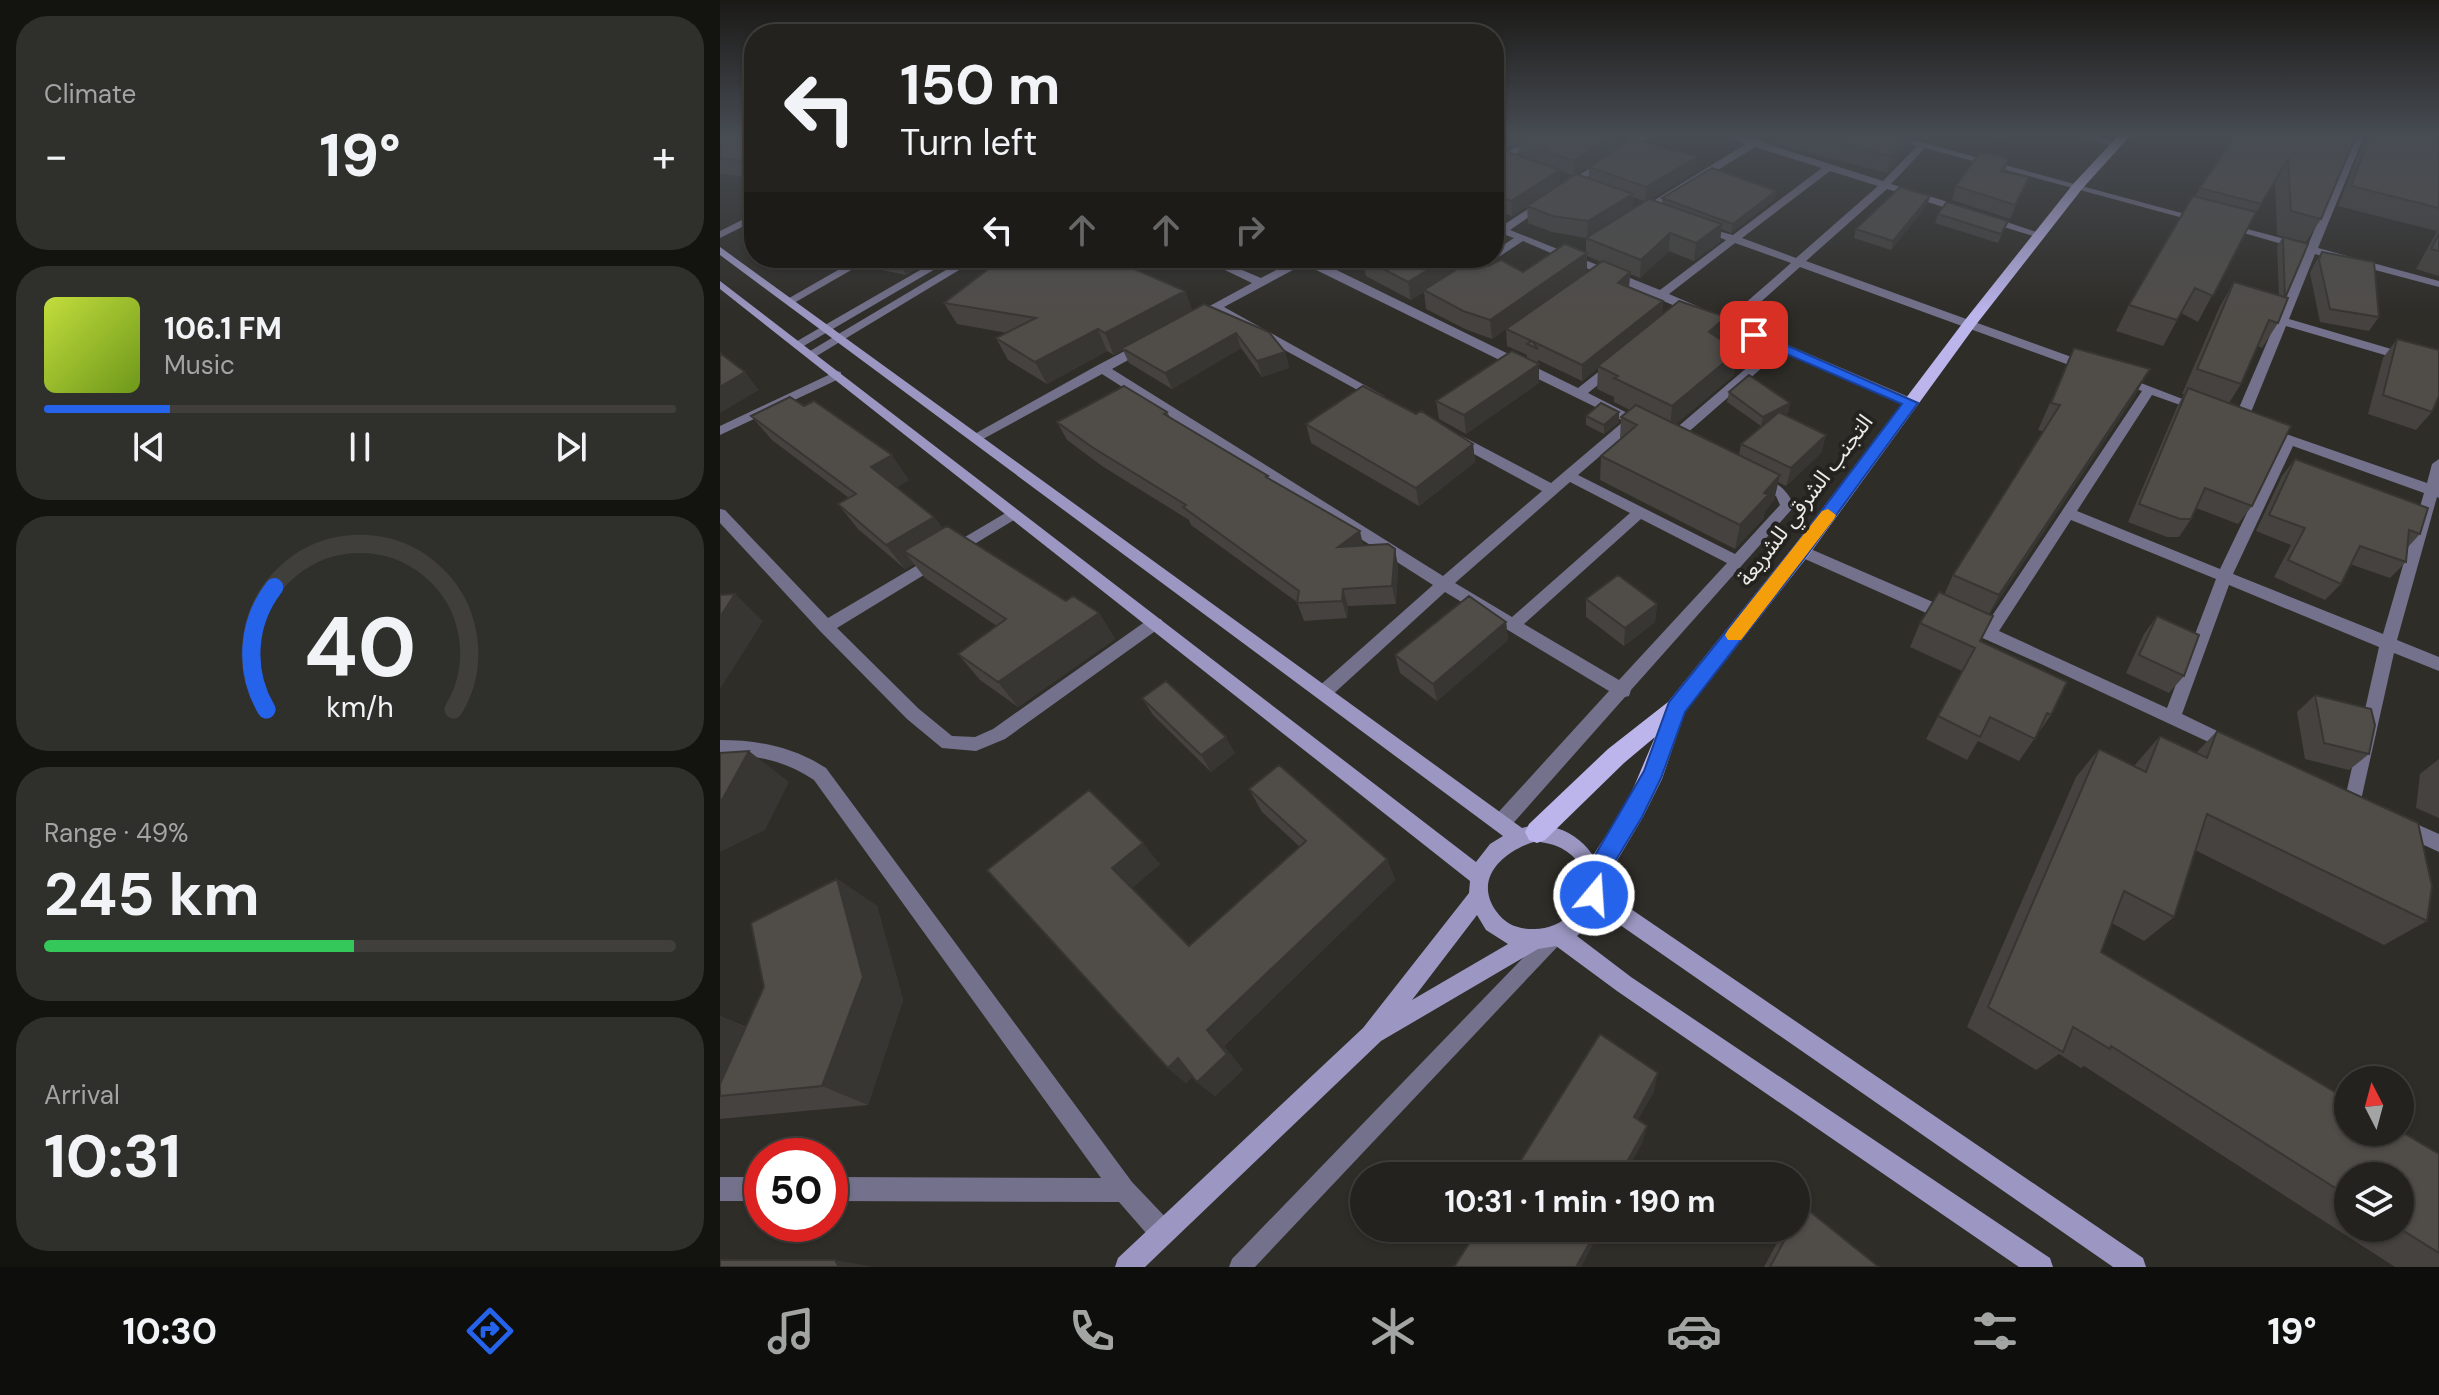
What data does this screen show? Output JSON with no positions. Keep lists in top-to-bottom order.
{
  "streets": {
    "main road": ["التجنب الشرقي للشريعة"]
  },
  "north": "top",
  "page": {
    "tile": [
      "Climate",
      ["Range · 49%", "245 km"],
      ["Arrival", "10:31"]
    ],
    "turn": ["150 m", "Turn left"],
    "heat": ["−", "19°", "+"],
    "song": ["106.1 FM", "Music"],
    "limit": "50",
    "trip": "10:31 · 1 min · 190 m",
    "tabs": ["10:30", "19°"],
    "gauge": ["40", "km/h"]
  }
}
